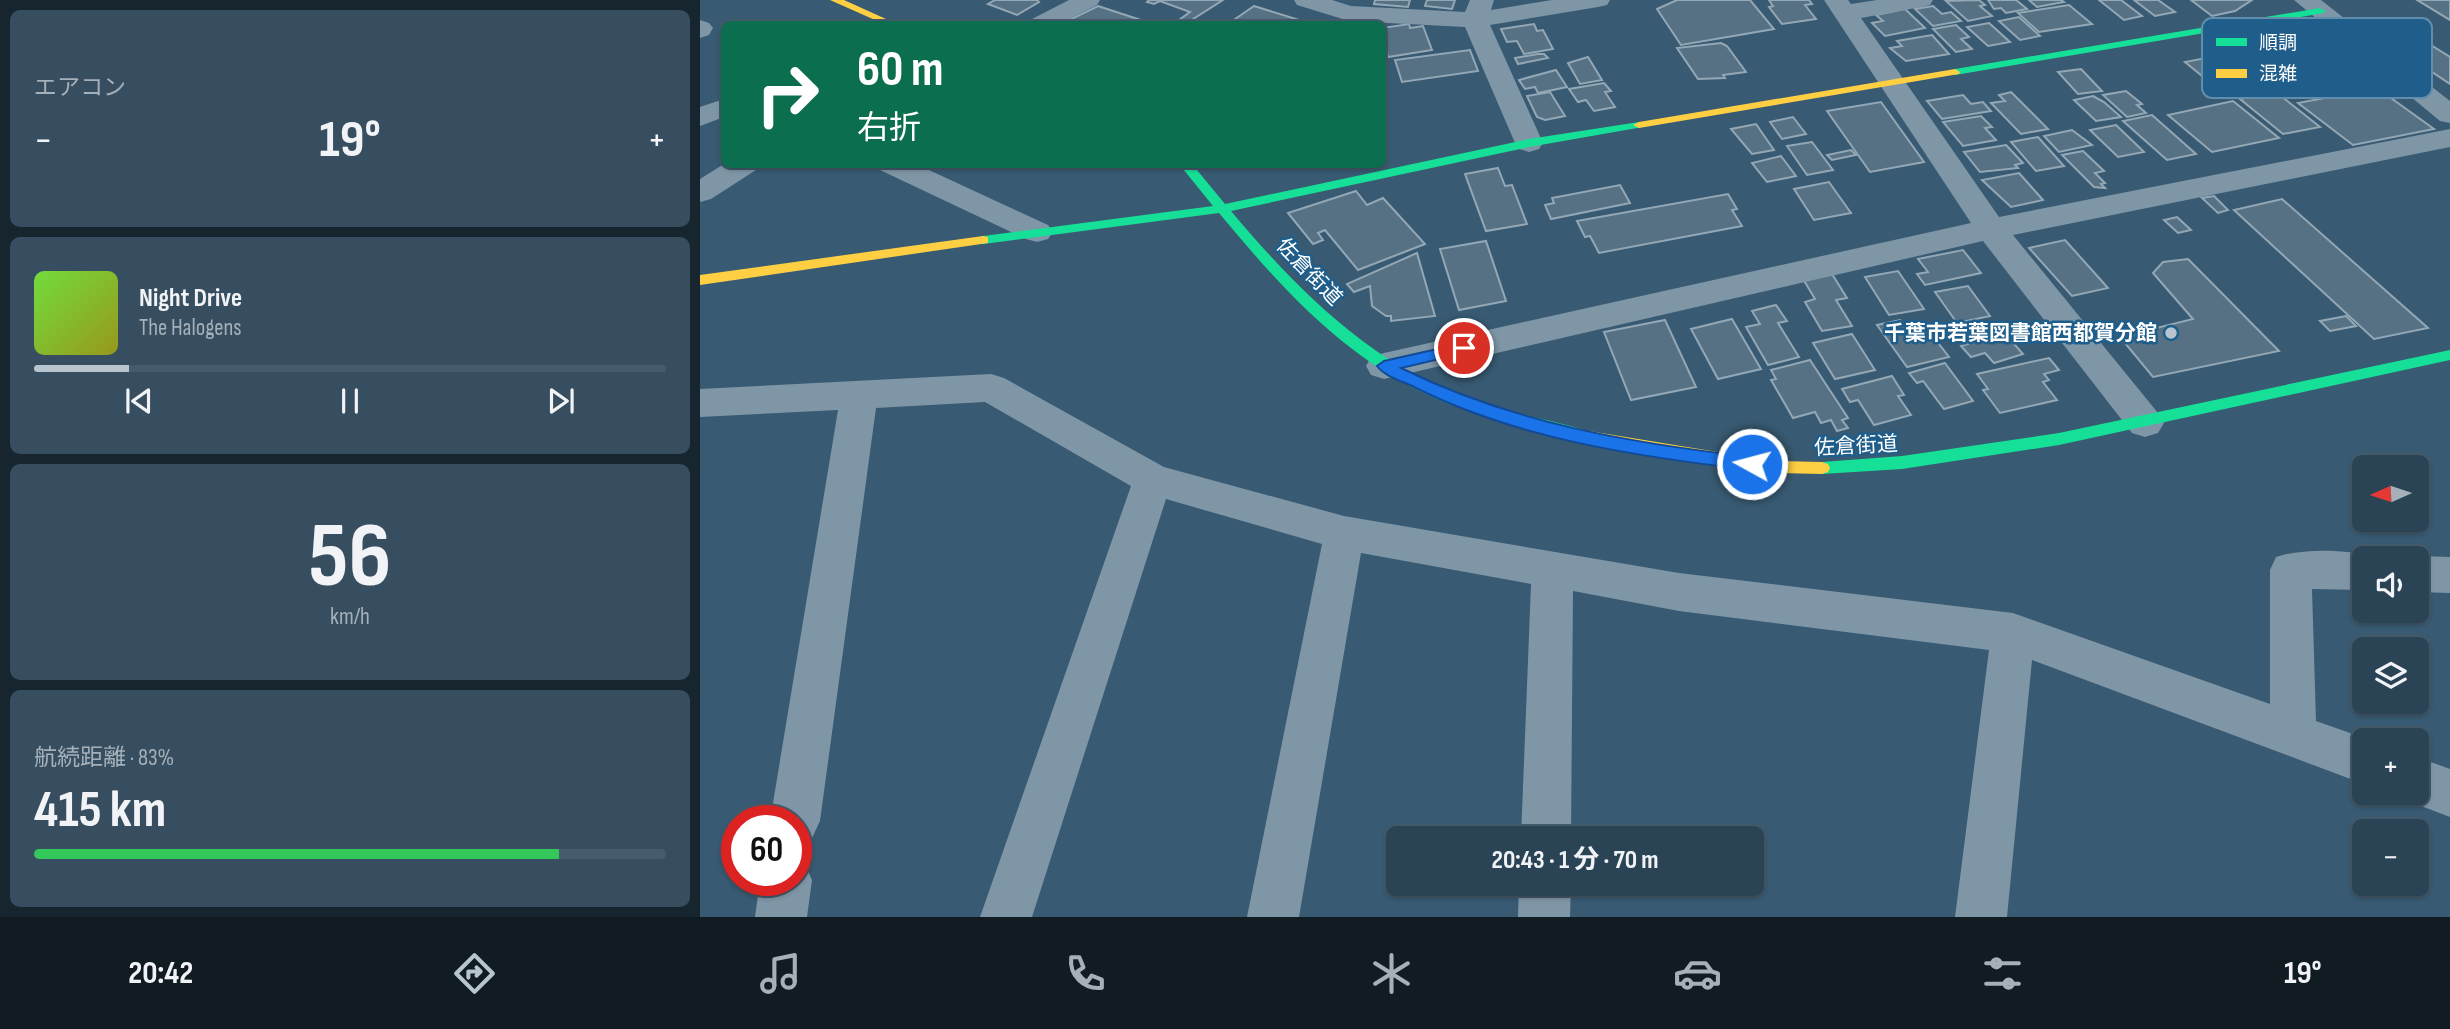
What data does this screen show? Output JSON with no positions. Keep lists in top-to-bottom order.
{
  "streets": {
    "street": ["佐倉街道"]
  },
  "places": ["千葉市若葉図書館西都賀分館"],
  "legend": ["順調", "混雑"],
  "north": "left",
  "page": {
    "tile": [
      "エアコン",
      ["56", "km/h"],
      ["航続距離 · 83%", "415 km"]
    ],
    "turn": ["60 m", "右折"],
    "heat": ["−", "19°", "+"],
    "song": ["Night Drive", "The Halogens"],
    "map_buttons": ["+", "−"],
    "limit": "60",
    "trip": "20:43 · 1 分 · 70 m",
    "tabs": ["20:42", "19°"]
  }
}
